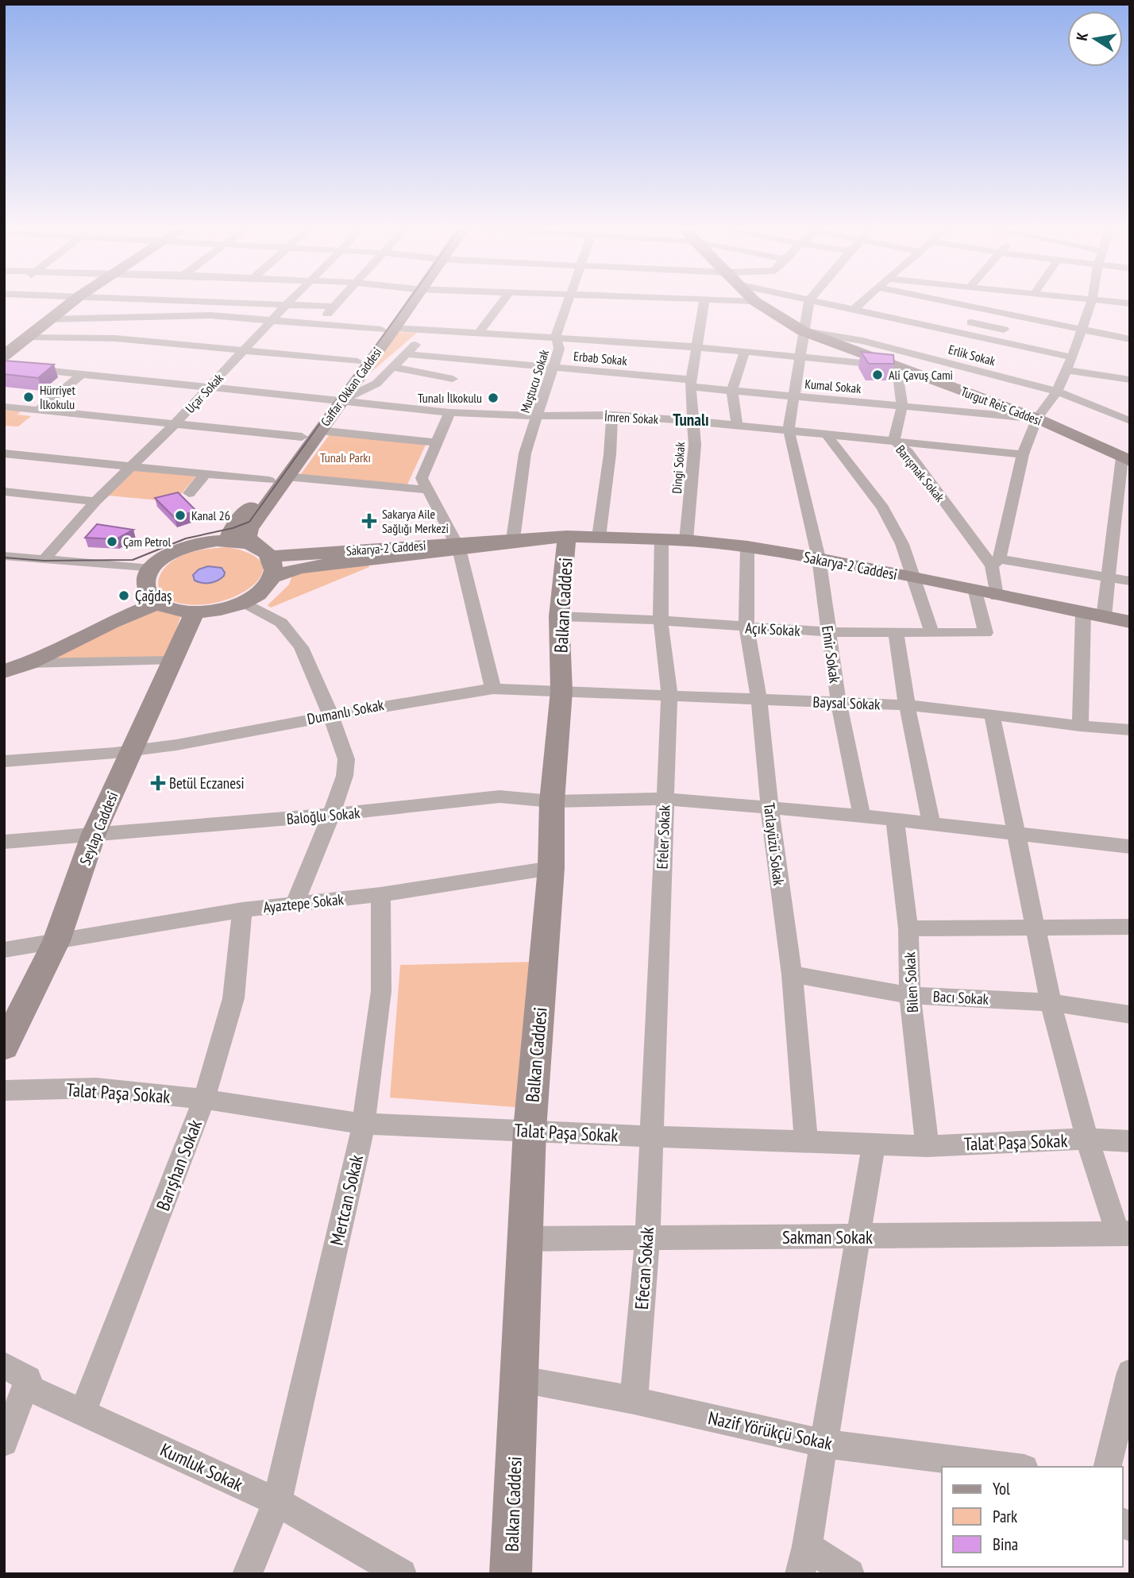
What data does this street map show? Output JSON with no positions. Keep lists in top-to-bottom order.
{
  "streets": {
    "main road": [
      "Gaffar Okkan Caddesi",
      "Turgut Reis Caddesi",
      "Sakarya-2 Caddesi",
      "Balkan Caddesi",
      "Seylap Caddesi"
    ],
    "street": [
      "Erlik Sokak",
      "Erbab Sokak",
      "Muştucu Sokak",
      "Kumal Sokak",
      "Uçar Sokak",
      "İmren Sokak",
      "Dingi Sokak",
      "Barışmak Sokak",
      "Açık Sokak",
      "Emir Sokak",
      "Baysal Sokak",
      "Dumanlı Sokak",
      "Baloğlu Sokak",
      "Efeler Sokak",
      "Tarlayüzü Sokak",
      "Ayaztepe Sokak",
      "Bilen Sokak",
      "Bacı Sokak",
      "Talat Paşa Sokak",
      "Barışhan Sokak",
      "Mertcan Sokak",
      "Sakman Sokak",
      "Efecan Sokak",
      "Nazif Yörükçü Sokak",
      "Kumluk Sokak"
    ]
  },
  "crossings": [
    ["Erlik Sokak", "Turgut Reis Caddesi"],
    ["Erlik Sokak", "Emir Sokak"],
    ["Erbab Sokak", "Muştucu Sokak"],
    ["Erbab Sokak", "Kumal Sokak"],
    ["Erbab Sokak", "Dingi Sokak"],
    ["Muştucu Sokak", "İmren Sokak"],
    ["Muştucu Sokak", "Sakarya-2 Caddesi"],
    ["Kumal Sokak", "Turgut Reis Caddesi"],
    ["Kumal Sokak", "Barışmak Sokak"],
    ["Kumal Sokak", "Emir Sokak"],
    ["Gaffar Okkan Caddesi", "İmren Sokak"],
    ["Uçar Sokak", "İmren Sokak"],
    ["Turgut Reis Caddesi", "Barışmak Sokak"],
    ["Turgut Reis Caddesi", "Emir Sokak"],
    ["İmren Sokak", "Dingi Sokak"],
    ["İmren Sokak", "Barışmak Sokak"],
    ["İmren Sokak", "Emir Sokak"],
    ["Dingi Sokak", "Sakarya-2 Caddesi"],
    ["Sakarya-2 Caddesi", "Balkan Caddesi"],
    ["Sakarya-2 Caddesi", "Açık Sokak"],
    ["Sakarya-2 Caddesi", "Emir Sokak"],
    ["Sakarya-2 Caddesi", "Efeler Sokak"],
    ["Sakarya-2 Caddesi", "Tarlayüzü Sokak"],
    ["Balkan Caddesi", "Açık Sokak"],
    ["Balkan Caddesi", "Baysal Sokak"],
    ["Balkan Caddesi", "Dumanlı Sokak"],
    ["Balkan Caddesi", "Baloğlu Sokak"],
    ["Balkan Caddesi", "Ayaztepe Sokak"],
    ["Balkan Caddesi", "Talat Paşa Sokak"],
    ["Balkan Caddesi", "Sakman Sokak"],
    ["Balkan Caddesi", "Nazif Yörükçü Sokak"],
    ["Açık Sokak", "Emir Sokak"],
    ["Açık Sokak", "Efeler Sokak"],
    ["Açık Sokak", "Tarlayüzü Sokak"],
    ["Emir Sokak", "Baysal Sokak"],
    ["Emir Sokak", "Baloğlu Sokak"],
    ["Baysal Sokak", "Dumanlı Sokak"],
    ["Baysal Sokak", "Efeler Sokak"],
    ["Baysal Sokak", "Tarlayüzü Sokak"],
    ["Dumanlı Sokak", "Seylap Caddesi"],
    ["Baloğlu Sokak", "Seylap Caddesi"],
    ["Baloğlu Sokak", "Efeler Sokak"],
    ["Baloğlu Sokak", "Tarlayüzü Sokak"],
    ["Baloğlu Sokak", "Bilen Sokak"],
    ["Seylap Caddesi", "Ayaztepe Sokak"],
    ["Efeler Sokak", "Talat Paşa Sokak"],
    ["Efeler Sokak", "Efecan Sokak"],
    ["Tarlayüzü Sokak", "Bacı Sokak"],
    ["Tarlayüzü Sokak", "Talat Paşa Sokak"],
    ["Ayaztepe Sokak", "Barışhan Sokak"],
    ["Ayaztepe Sokak", "Mertcan Sokak"],
    ["Bilen Sokak", "Bacı Sokak"],
    ["Bilen Sokak", "Talat Paşa Sokak"],
    ["Talat Paşa Sokak", "Barışhan Sokak"],
    ["Talat Paşa Sokak", "Mertcan Sokak"],
    ["Talat Paşa Sokak", "Efecan Sokak"],
    ["Barışhan Sokak", "Kumluk Sokak"],
    ["Mertcan Sokak", "Kumluk Sokak"],
    ["Sakman Sokak", "Efecan Sokak"],
    ["Efecan Sokak", "Nazif Yörükçü Sokak"]
  ],
  "districts": ["Tunalı"],
  "parks": ["Tunalı Parkı"],
  "places": {
    "other": [
      "Ali Çavuş Cami",
      "Hürriyet İlkokulu",
      "Tunalı İlkokulu",
      "Kanal 26",
      "Çam Petrol",
      "Çağdaş"
    ],
    "health": ["Sakarya Aile Sağlığı Merkezi", "Betül Eczanesi"]
  },
  "legend": ["Yol", "Park", "Bina"],
  "north": "left"
}
